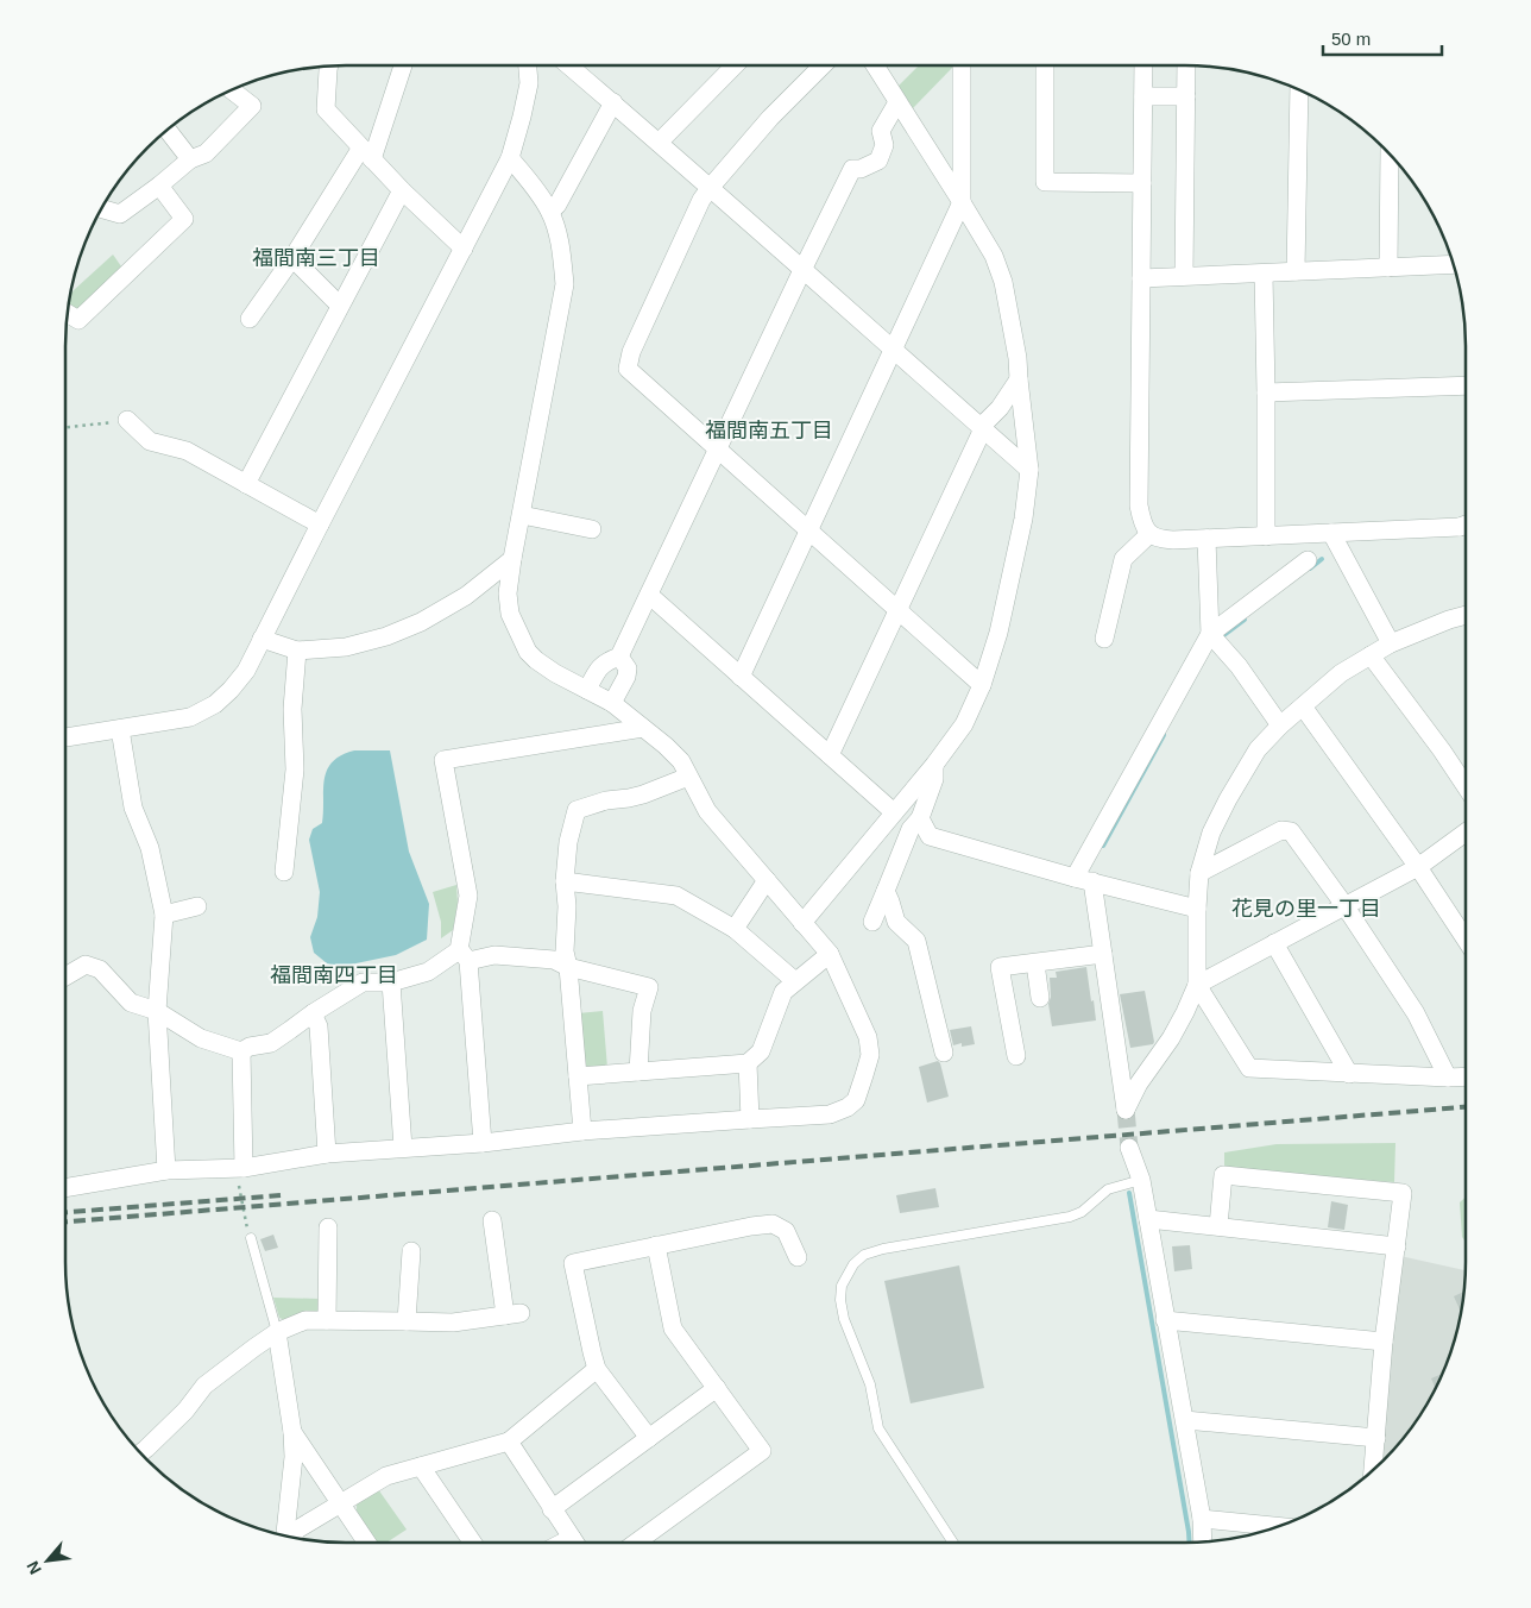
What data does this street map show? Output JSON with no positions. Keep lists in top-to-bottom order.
{
  "districts": [
    "福間南三丁目",
    "福間南五丁目",
    "花見の里一丁目",
    "福間南四丁目"
  ],
  "scale_bar": "50 m",
  "north": "bottom left"
}
